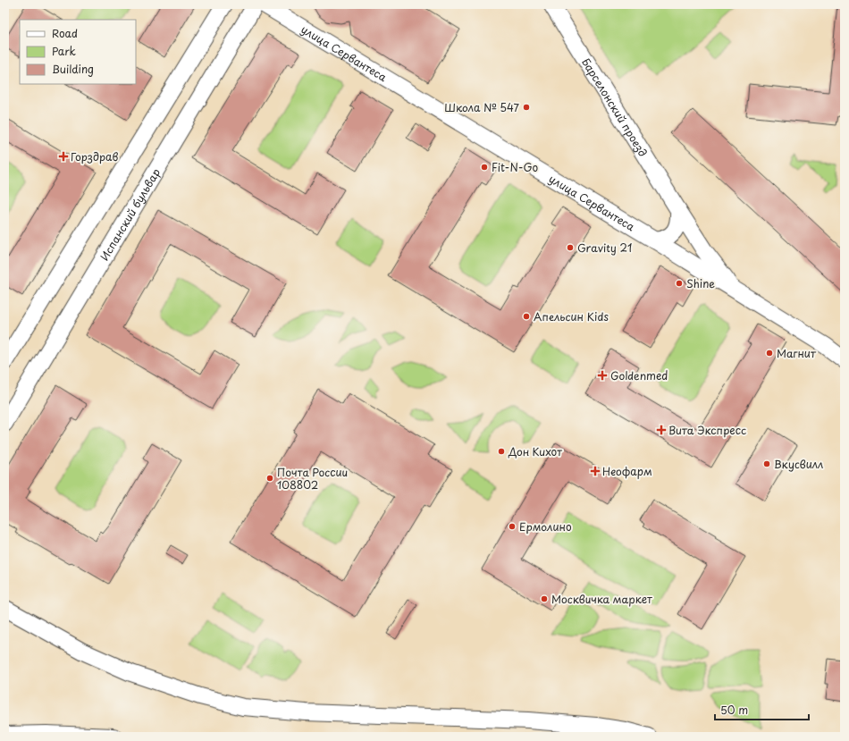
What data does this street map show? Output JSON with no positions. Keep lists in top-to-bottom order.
{
  "streets": {
    "street": ["улица Сервантеса", "Барселонский проезд", "Испанский бульвар"]
  },
  "crossings": [
    ["улица Сервантеса", "Барселонский проезд"]
  ],
  "places": {
    "other": [
      "Школа № 547",
      "Fit-N-Go",
      "Gravity 21",
      "Shine",
      "Апельсин Kids",
      "Магнит",
      "Дон Кихот",
      "Вкусвилл",
      "Почта России 108802",
      "Ермолино",
      "Москвичка маркет"
    ],
    "health": [
      "Горздрав",
      "Goldenmed",
      "Вита Экспресс",
      "Неофарм"
    ]
  },
  "legend": ["Road", "Park", "Building"],
  "scale_bar": "50 m"
}
